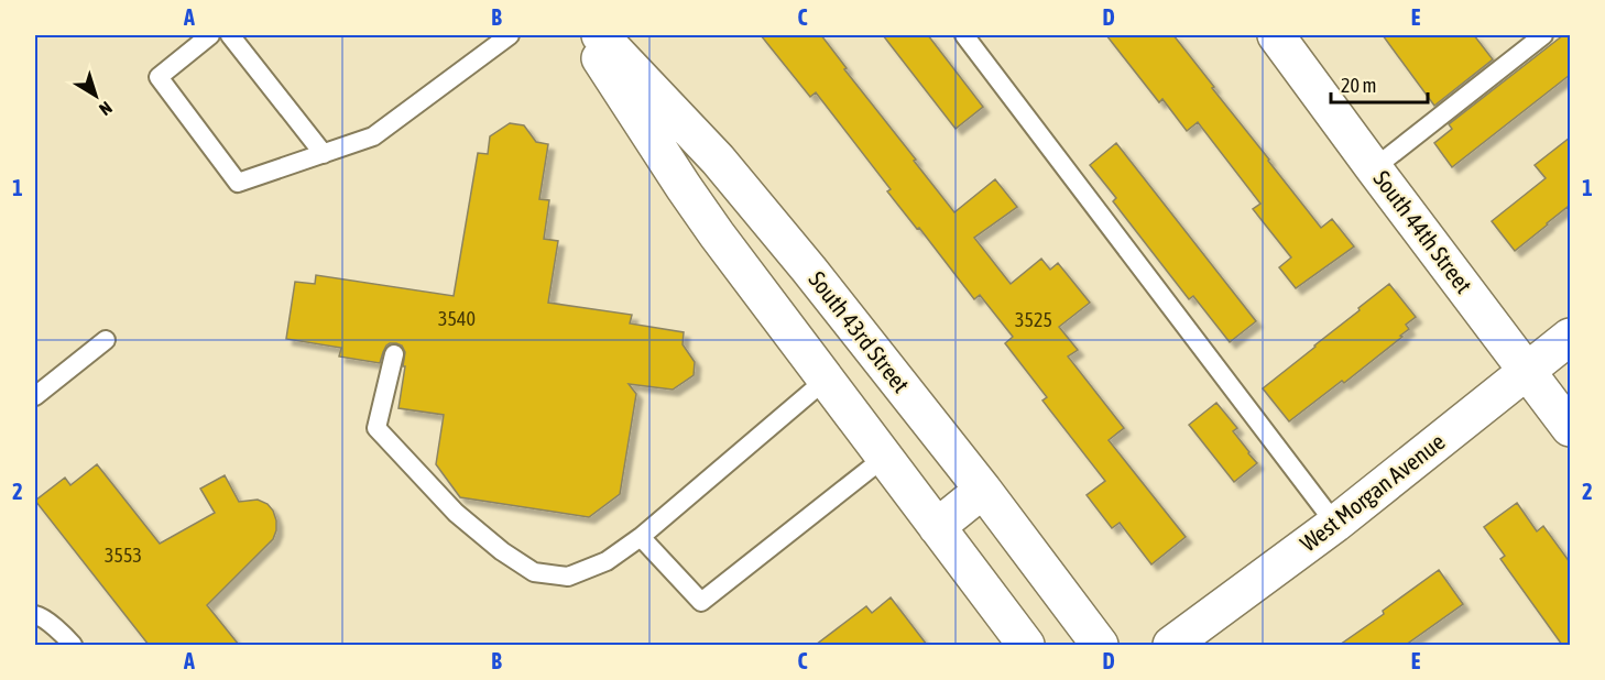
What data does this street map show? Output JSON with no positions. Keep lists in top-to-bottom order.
{
  "streets": {
    "main road": ["South 44th Street", "South 43rd Street", "West Morgan Avenue"]
  },
  "crossings": [
    ["South 44th Street", "West Morgan Avenue"]
  ],
  "house_numbers": ["3540", "3525", "3553"],
  "scale_bar": "20 m",
  "north": "bottom right",
  "grid": {
    "columns": [
      "A",
      "B",
      "C",
      "D",
      "E"
    ],
    "rows": ["1", "2"]
  }
}
